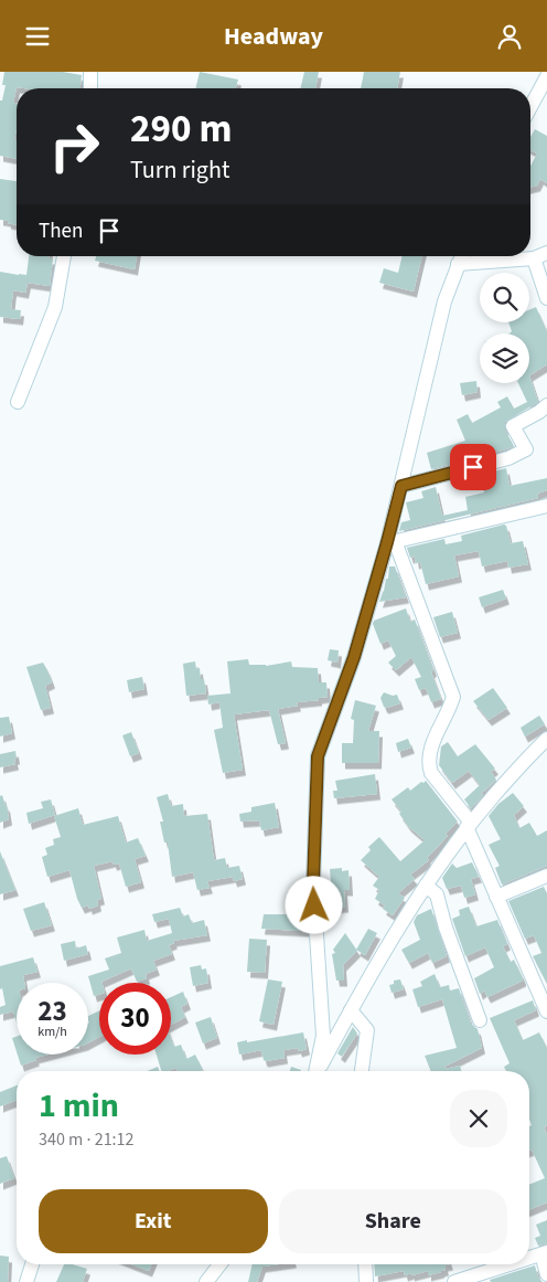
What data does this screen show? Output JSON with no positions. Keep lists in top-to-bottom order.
{
  "page": {
    "header": "Headway",
    "turn": ["290 m", "Turn right"],
    "then": "Then",
    "speed": "23 km/h",
    "limit": "30",
    "heading": ["1 min", "340 m · 21:12"],
    "buttons": ["Exit", "Share"]
  }
}
